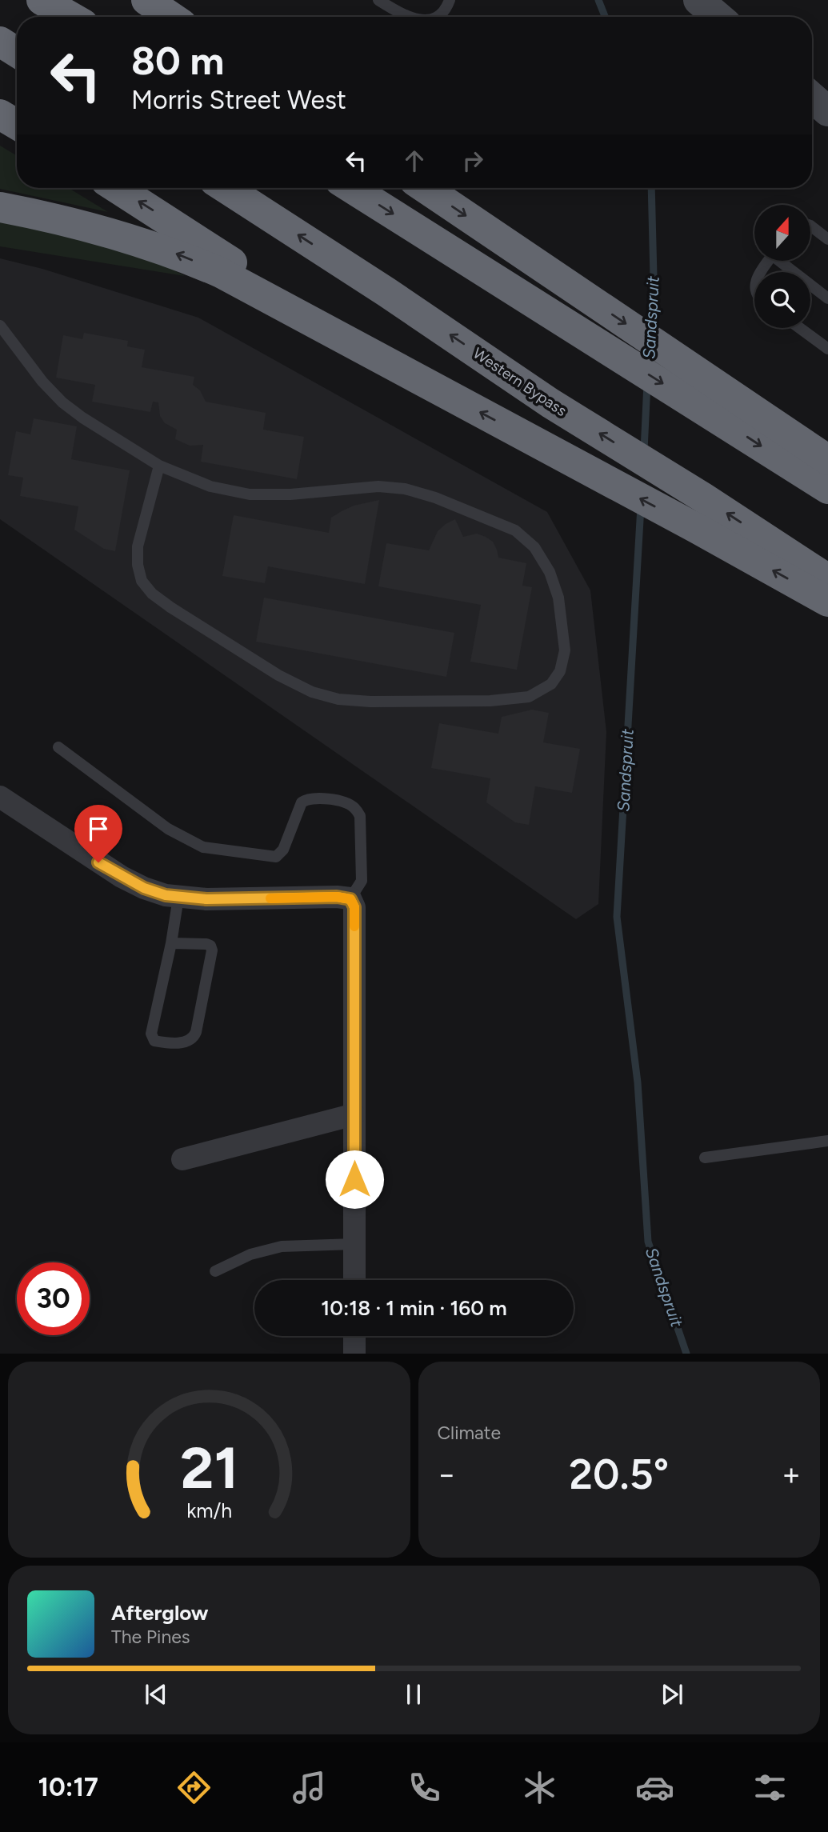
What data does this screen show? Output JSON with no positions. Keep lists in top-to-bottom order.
{
  "streets": {
    "highway": ["Western Bypass"]
  },
  "water": ["Sandspruit"],
  "north": "top",
  "page": {
    "turn": ["80 m", "Morris Street West"],
    "limit": "30",
    "trip": "10:18 · 1 min · 160 m",
    "tile": "Climate",
    "heat": ["−", "20.5°", "+"],
    "song": ["Afterglow", "The Pines"],
    "tabs": "10:17",
    "gauge": ["21", "km/h"]
  }
}
